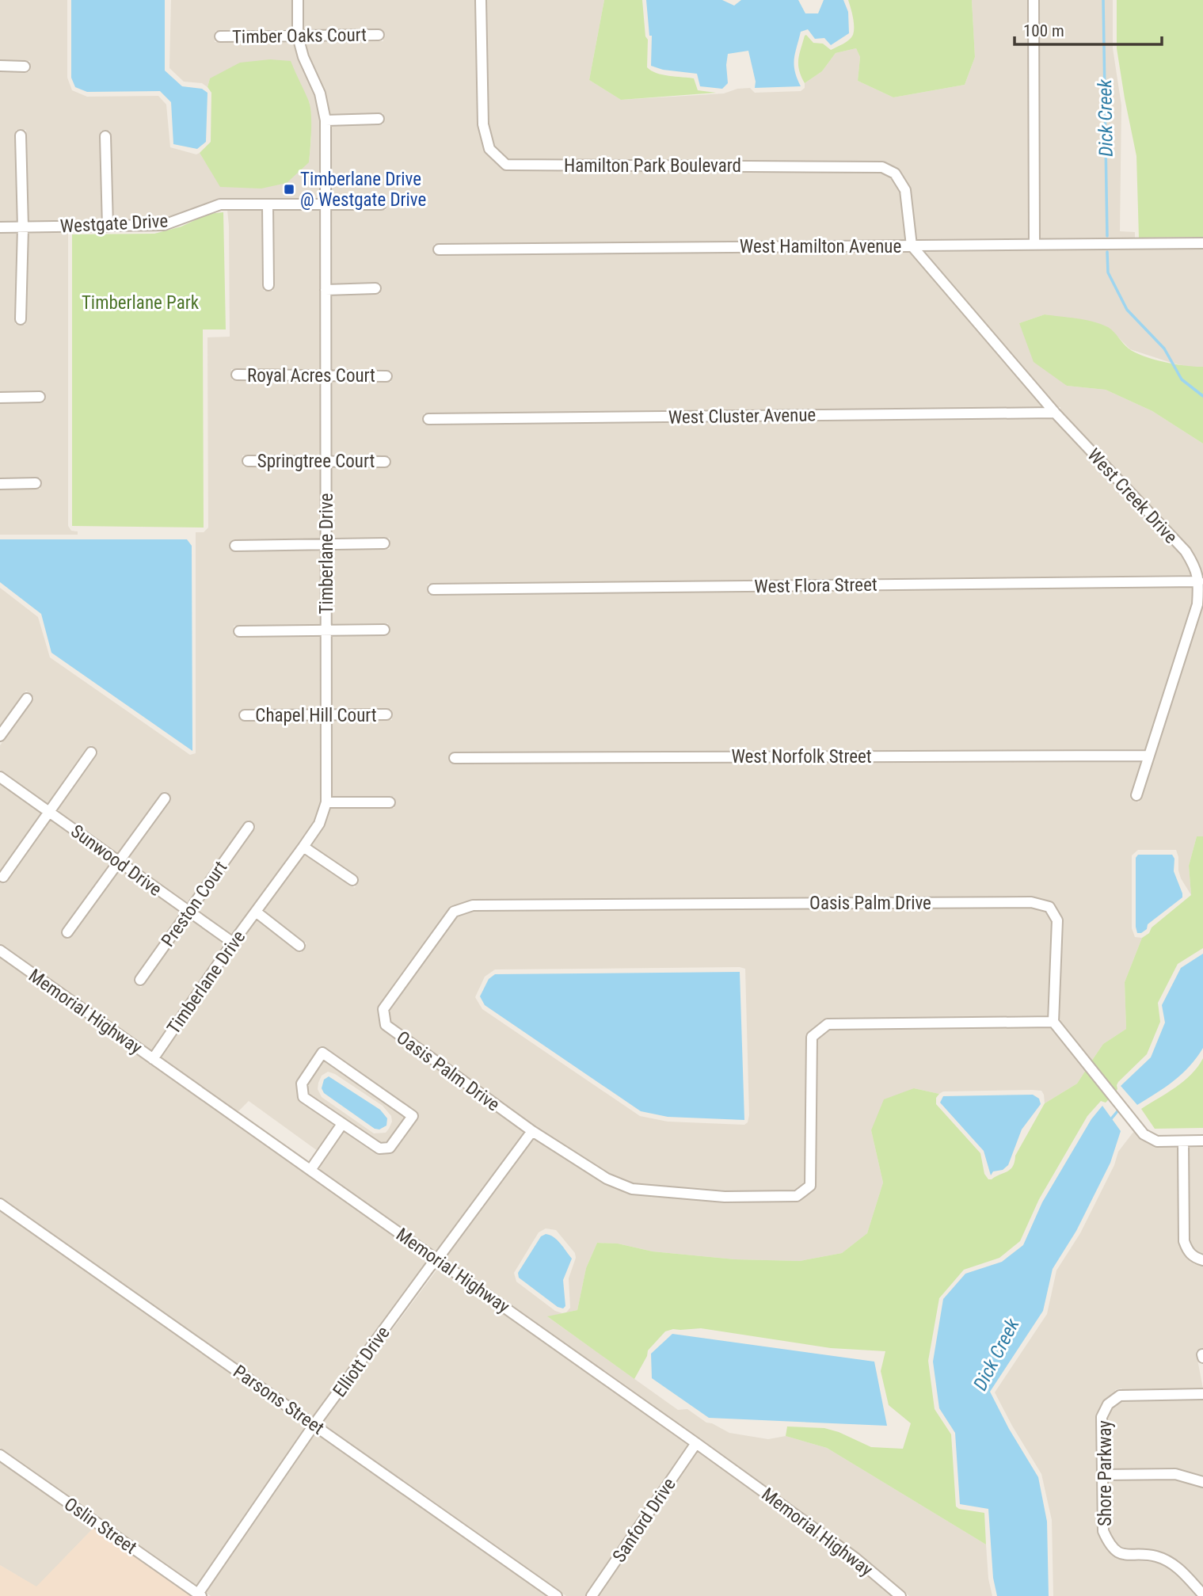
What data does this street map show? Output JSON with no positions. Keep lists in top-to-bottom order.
{
  "streets": {
    "street": [
      "Timber Oaks Court",
      "Hamilton Park Boulevard",
      "Westgate Drive",
      "West Hamilton Avenue",
      "Royal Acres Court",
      "West Cluster Avenue",
      "Springtree Court",
      "West Creek Drive",
      "Timberlane Drive",
      "West Flora Street",
      "Chapel Hill Court",
      "West Norfolk Street",
      "Sunwood Drive",
      "Oasis Palm Drive",
      "Preston Court",
      "Memorial Highway",
      "Elliott Drive",
      "Parsons Street",
      "Shore Parkway",
      "Sanford Drive",
      "Oslin Street"
    ]
  },
  "crossings": [
    ["Timber Oaks Court", "Timberlane Drive"],
    ["Hamilton Park Boulevard", "West Hamilton Avenue"],
    ["Hamilton Park Boulevard", "West Creek Drive"],
    ["Westgate Drive", "Timberlane Drive"],
    ["West Hamilton Avenue", "West Creek Drive"],
    ["Royal Acres Court", "Timberlane Drive"],
    ["West Cluster Avenue", "West Creek Drive"],
    ["Springtree Court", "Timberlane Drive"],
    ["West Creek Drive", "West Flora Street"],
    ["West Creek Drive", "West Norfolk Street"],
    ["Timberlane Drive", "Chapel Hill Court"],
    ["Timberlane Drive", "Sunwood Drive"],
    ["Timberlane Drive", "Memorial Highway"],
    ["Sunwood Drive", "Preston Court"],
    ["Oasis Palm Drive", "Elliott Drive"],
    ["Memorial Highway", "Elliott Drive"],
    ["Memorial Highway", "Sanford Drive"],
    ["Elliott Drive", "Parsons Street"],
    ["Elliott Drive", "Oslin Street"]
  ],
  "water": ["Dick Creek"],
  "parks": ["Timberlane Park"],
  "places": {
    "transit": ["Timberlane Drive @ Westgate Drive"]
  },
  "scale_bar": "100 m"
}
